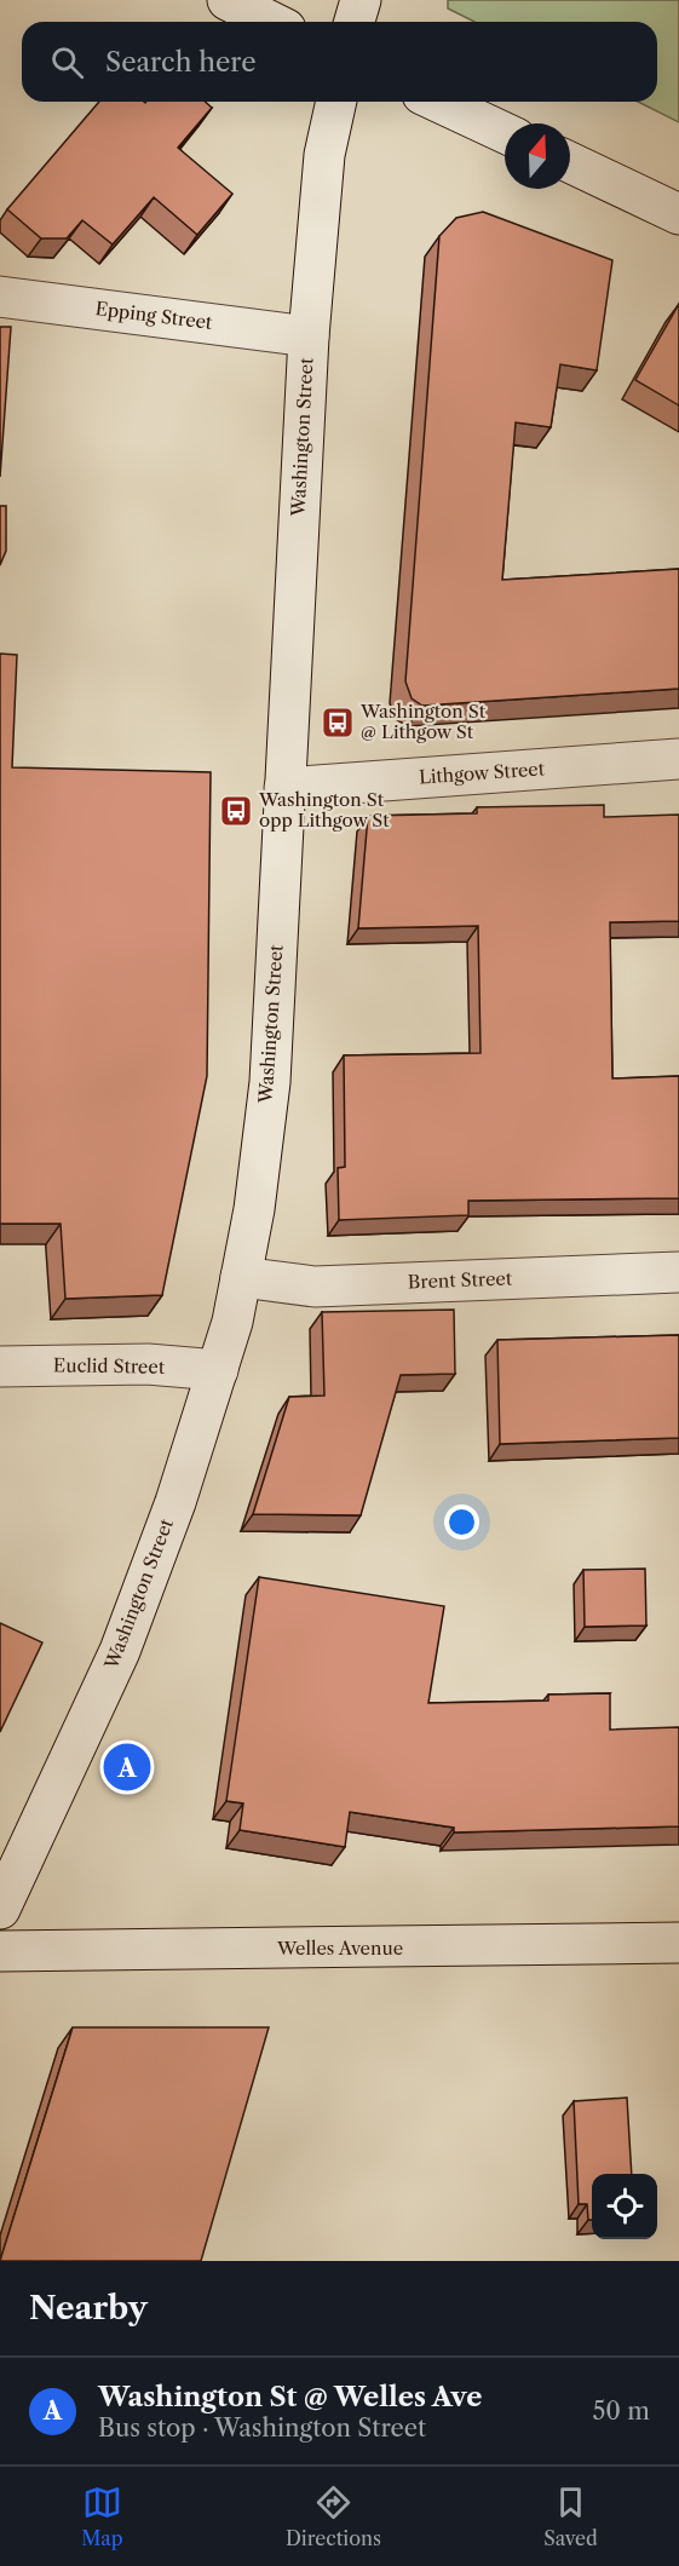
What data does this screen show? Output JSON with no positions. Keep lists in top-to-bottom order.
{
  "streets": {
    "main road": [
      "Epping Street",
      "Washington Street",
      "Lithgow Street",
      "Brent Street",
      "Euclid Street",
      "Welles Avenue"
    ]
  },
  "crossings": [
    ["Epping Street", "Washington Street"],
    ["Washington Street", "Lithgow Street"],
    ["Washington Street", "Brent Street"],
    ["Washington Street", "Euclid Street"]
  ],
  "places": {
    "bus stop": ["Washington St @ Lithgow St", "Washington St opp Lithgow St"]
  },
  "north": "top",
  "page": {
    "search": "Search here",
    "pins": "A",
    "heading": "Nearby",
    "list": [
      {
        "mark": "A",
        "name": "Washington St @ Welles Ave",
        "note": "Bus stop · Washington Street",
        "value": "50 m"
      }
    ],
    "nav": ["Map", "Directions", "Saved"]
  }
}
